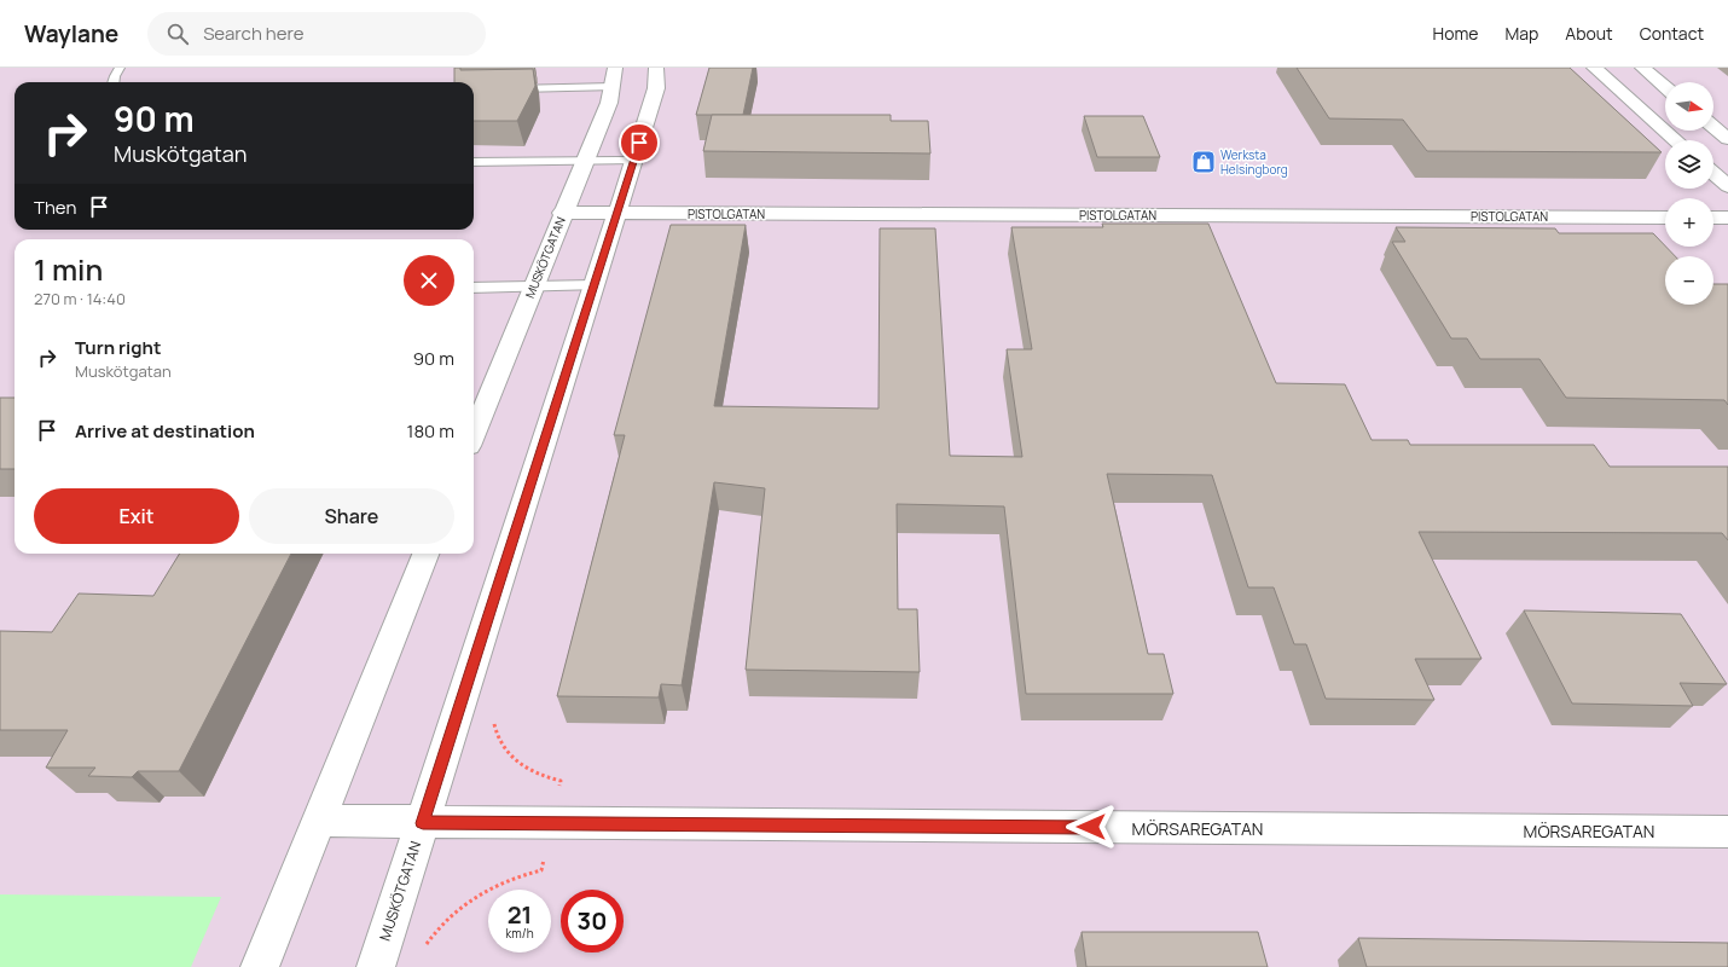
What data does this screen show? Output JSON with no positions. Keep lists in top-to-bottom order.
{
  "streets": {
    "street": ["PISTOLGATAN", "MUSKÖTGATAN", "MÖRSAREGATAN"]
  },
  "crossings": [
    ["PISTOLGATAN", "MUSKÖTGATAN"],
    ["MUSKÖTGATAN", "MÖRSAREGATAN"]
  ],
  "places": {
    "shop": ["Werksta Helsingborg"]
  },
  "north": "right",
  "page": {
    "header": "Waylane",
    "search": "Search here",
    "nav": [
      "Home",
      "Map",
      "About",
      "Contact"
    ],
    "map_buttons": ["+", "−"],
    "turn": ["90 m", "Muskötgatan"],
    "then": "Then",
    "heading": ["1 min", "270 m · 14:40"],
    "list": [
      {
        "name": "Turn right",
        "note": "Muskötgatan",
        "value": "90 m"
      },
      {
        "name": "Arrive at destination",
        "value": "180 m"
      }
    ],
    "buttons": ["Exit", "Share"],
    "speed": "21 km/h",
    "limit": "30"
  }
}
